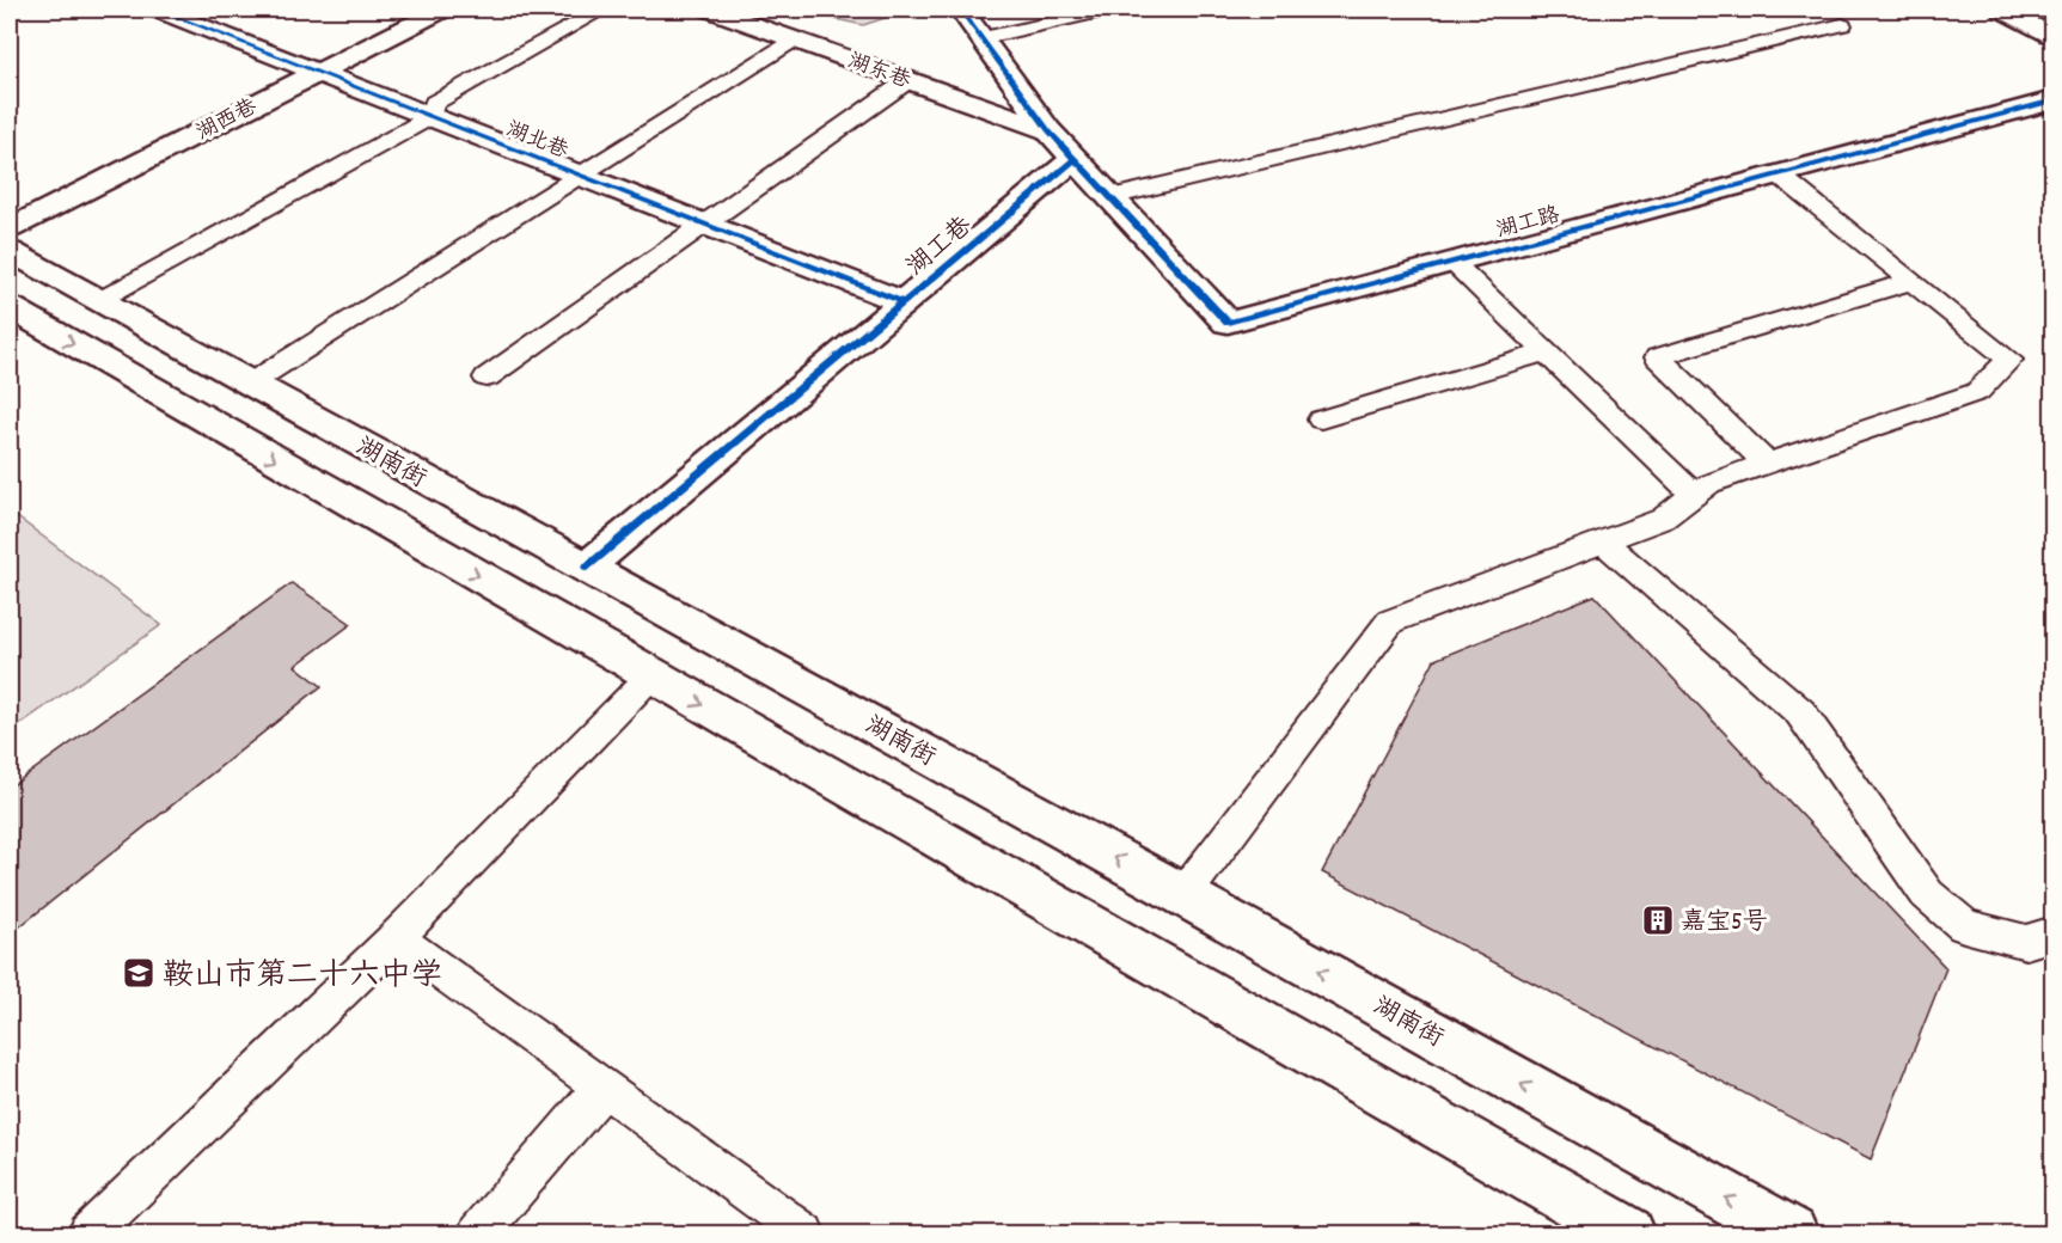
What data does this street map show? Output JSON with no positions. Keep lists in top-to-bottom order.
{
  "streets": {
    "street": [
      "湖东巷",
      "湖西巷",
      "湖北巷",
      "湖工路",
      "湖工巷",
      "湖南街"
    ]
  },
  "crossings": [
    ["湖西巷", "湖北巷"],
    ["湖北巷", "湖工巷"],
    ["湖工路", "湖工巷"],
    ["湖工巷", "湖南街"]
  ],
  "places": {
    "building": ["嘉宝5号"],
    "school or university": ["鞍山市第二十六中学"]
  }
}
